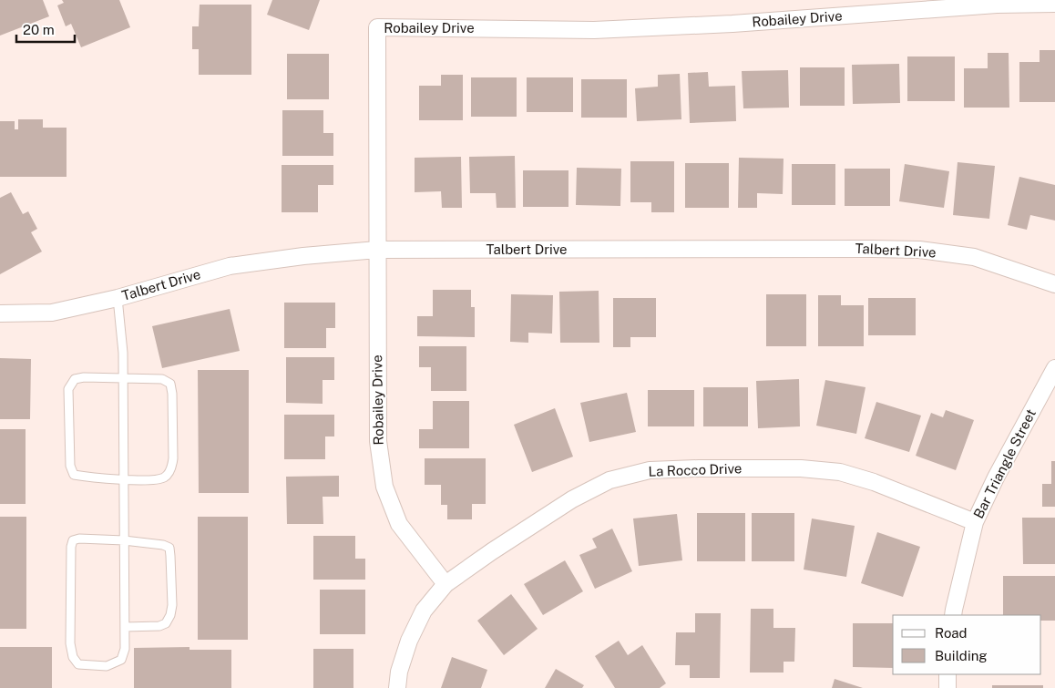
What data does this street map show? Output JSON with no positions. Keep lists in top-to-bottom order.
{
  "streets": {
    "street": [
      "Robailey Drive",
      "Talbert Drive",
      "Bar Triangle Street",
      "La Rocco Drive"
    ]
  },
  "crossings": [
    ["Robailey Drive", "Talbert Drive"],
    ["Robailey Drive", "La Rocco Drive"],
    ["Bar Triangle Street", "La Rocco Drive"]
  ],
  "legend": ["Road", "Building"],
  "scale_bar": "20 m"
}
